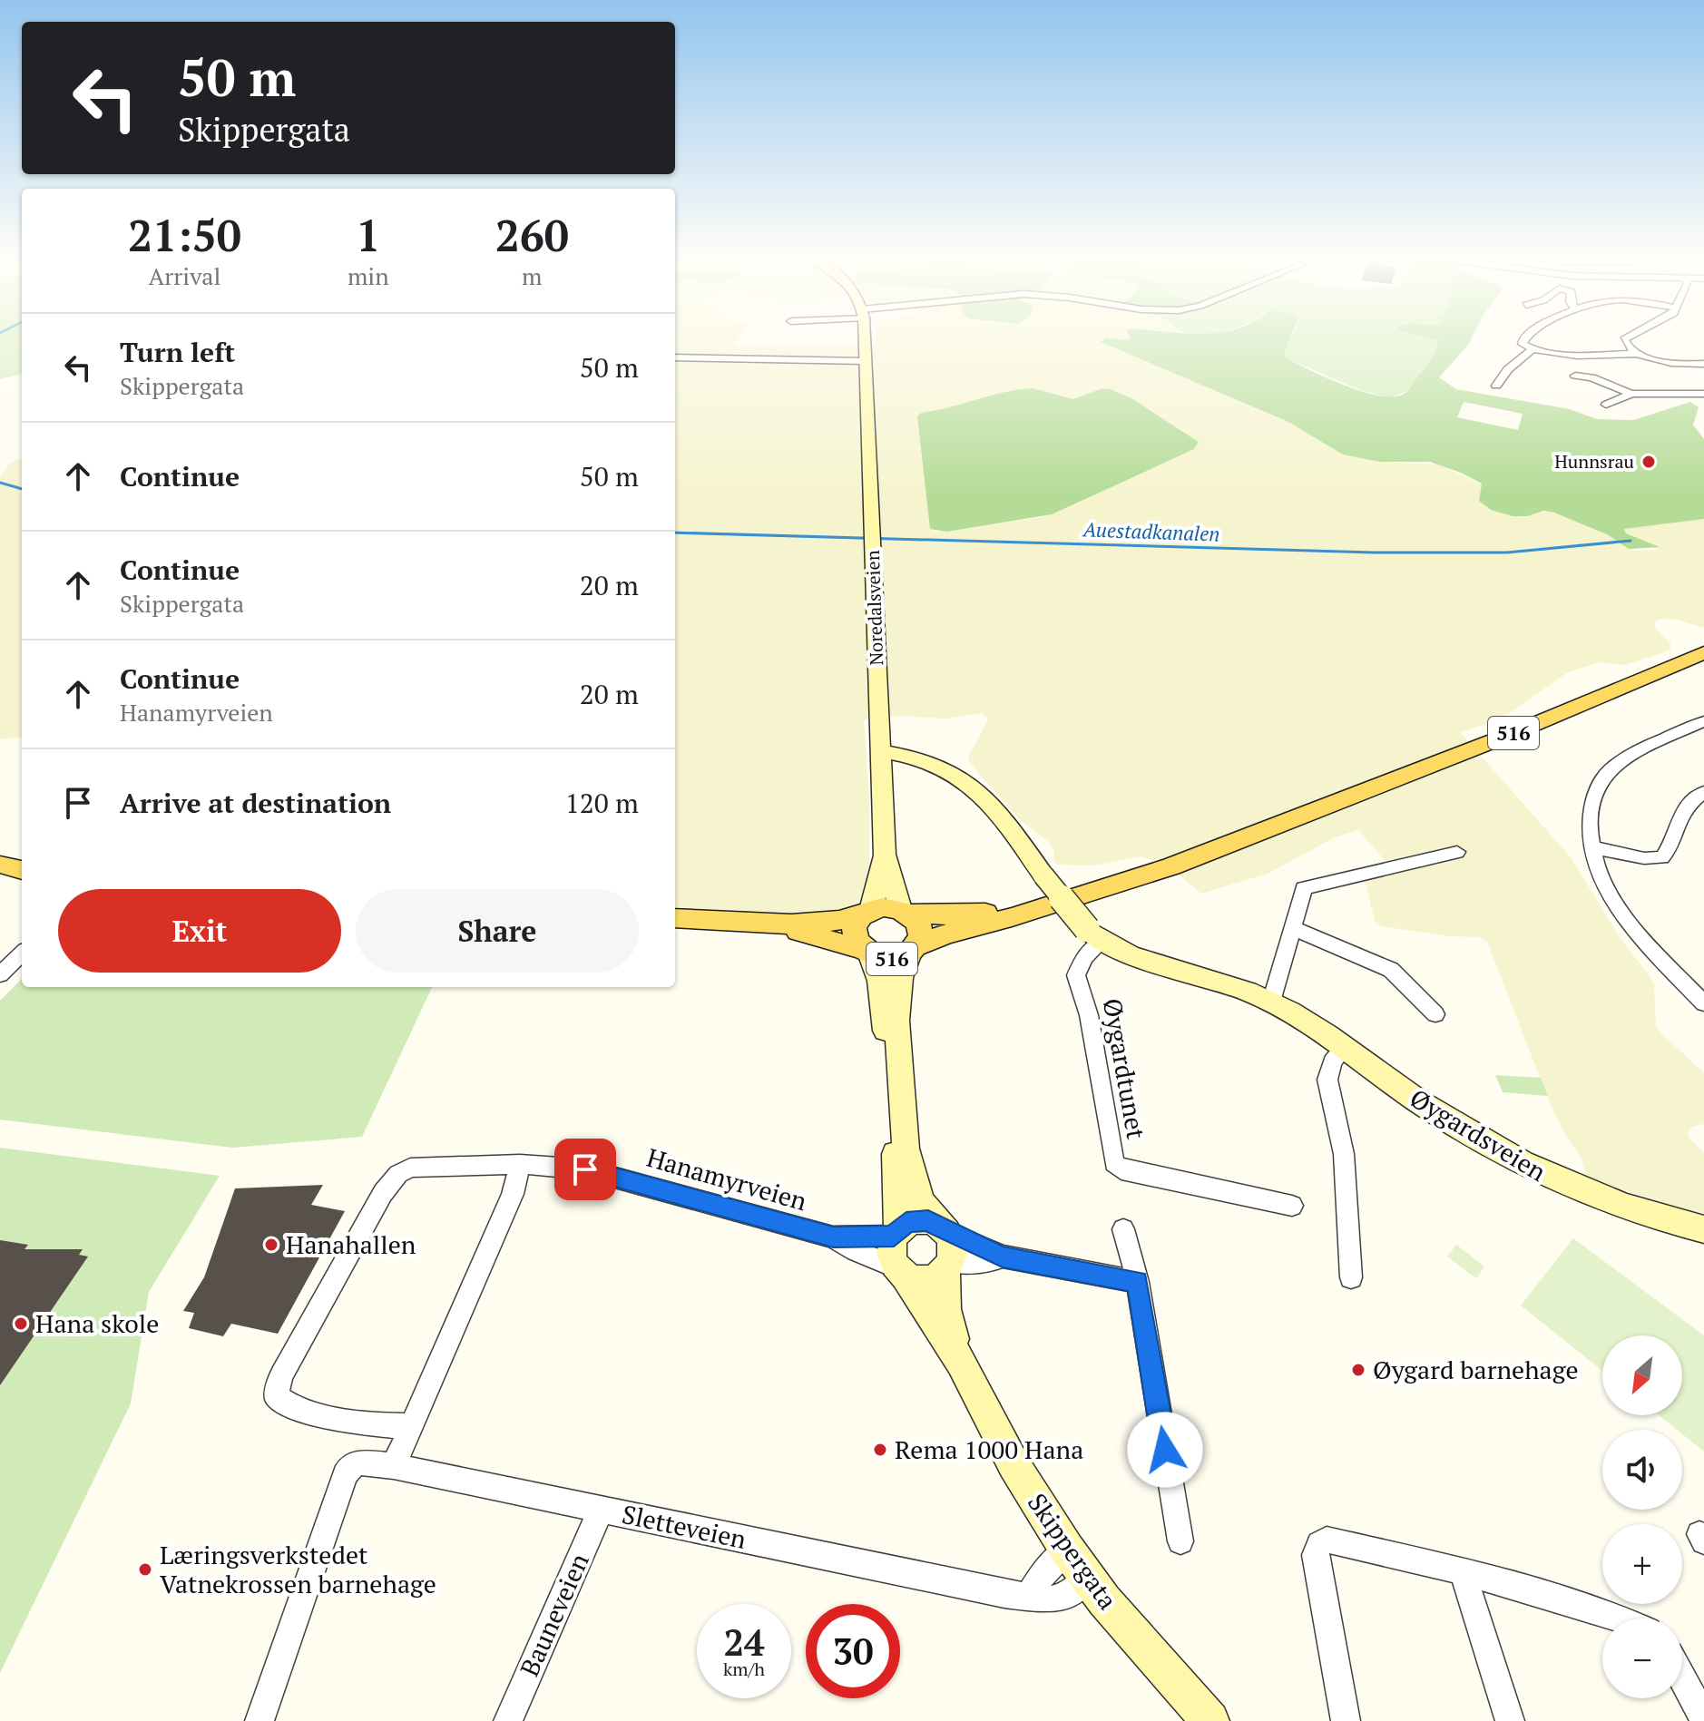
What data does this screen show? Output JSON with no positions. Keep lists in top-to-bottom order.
{
  "streets": {
    "main road": [
      "Noredalsveien",
      "516",
      "Øygardsveien",
      "Skippergata"
    ],
    "street": [
      "Øygardtunet",
      "Hanamyrveien",
      "Sletteveien",
      "Bauneveien"
    ]
  },
  "crossings": [
    ["Noredalsveien", "516"],
    ["Noredalsveien", "Øygardsveien"],
    ["Noredalsveien", "Skippergata"],
    ["516", "Skippergata"],
    ["Øygardtunet", "Øygardsveien"],
    ["Hanamyrveien", "Skippergata"],
    ["Sletteveien", "Skippergata"],
    ["Sletteveien", "Bauneveien"]
  ],
  "water": ["Auestadkanalen"],
  "places": [
    "Hunnsrau",
    "Hanahallen",
    "Hana skole",
    "Øygard barnehage",
    "Rema 1000 Hana",
    "Læringsverkstedet Vatnekrossen barnehage"
  ],
  "north": "bottom left",
  "page": {
    "turn": ["50 m", "Skippergata"],
    "eta": [
      "21:50",
      "Arrival",
      "1",
      "min",
      "260",
      "m"
    ],
    "list": [
      {
        "name": "Turn left",
        "note": "Skippergata",
        "value": "50 m"
      },
      {
        "name": "Continue",
        "value": "50 m"
      },
      {
        "name": "Continue",
        "note": "Skippergata",
        "value": "20 m"
      },
      {
        "name": "Continue",
        "note": "Hanamyrveien",
        "value": "20 m"
      },
      {
        "name": "Arrive at destination",
        "value": "120 m"
      }
    ],
    "buttons": ["Exit", "Share"],
    "map_buttons": ["+", "−"],
    "speed": "24 km/h",
    "limit": "30"
  }
}
